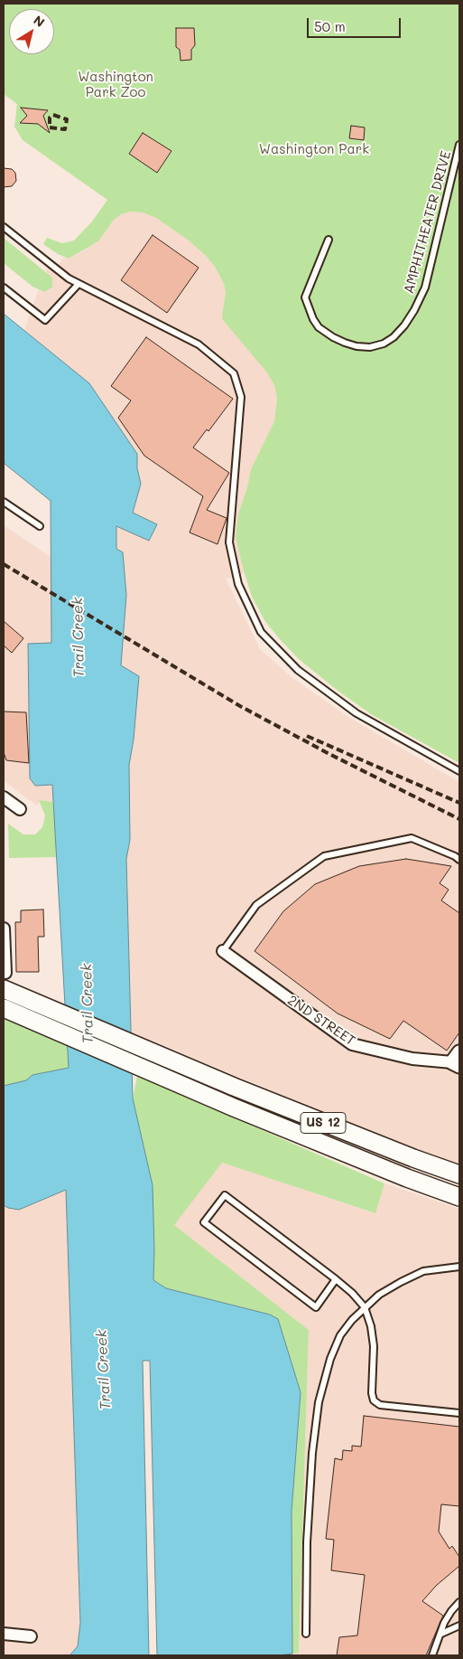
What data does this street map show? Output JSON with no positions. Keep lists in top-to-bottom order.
{
  "streets": {
    "main road": ["US 12"],
    "street": ["2ND STREET"],
    "lane": ["AMPHITHEATER DRIVE"]
  },
  "water": ["Trail Creek"],
  "parks": ["Washington Park Zoo", "Washington Park"],
  "scale_bar": "50 m",
  "north": "top right"
}
